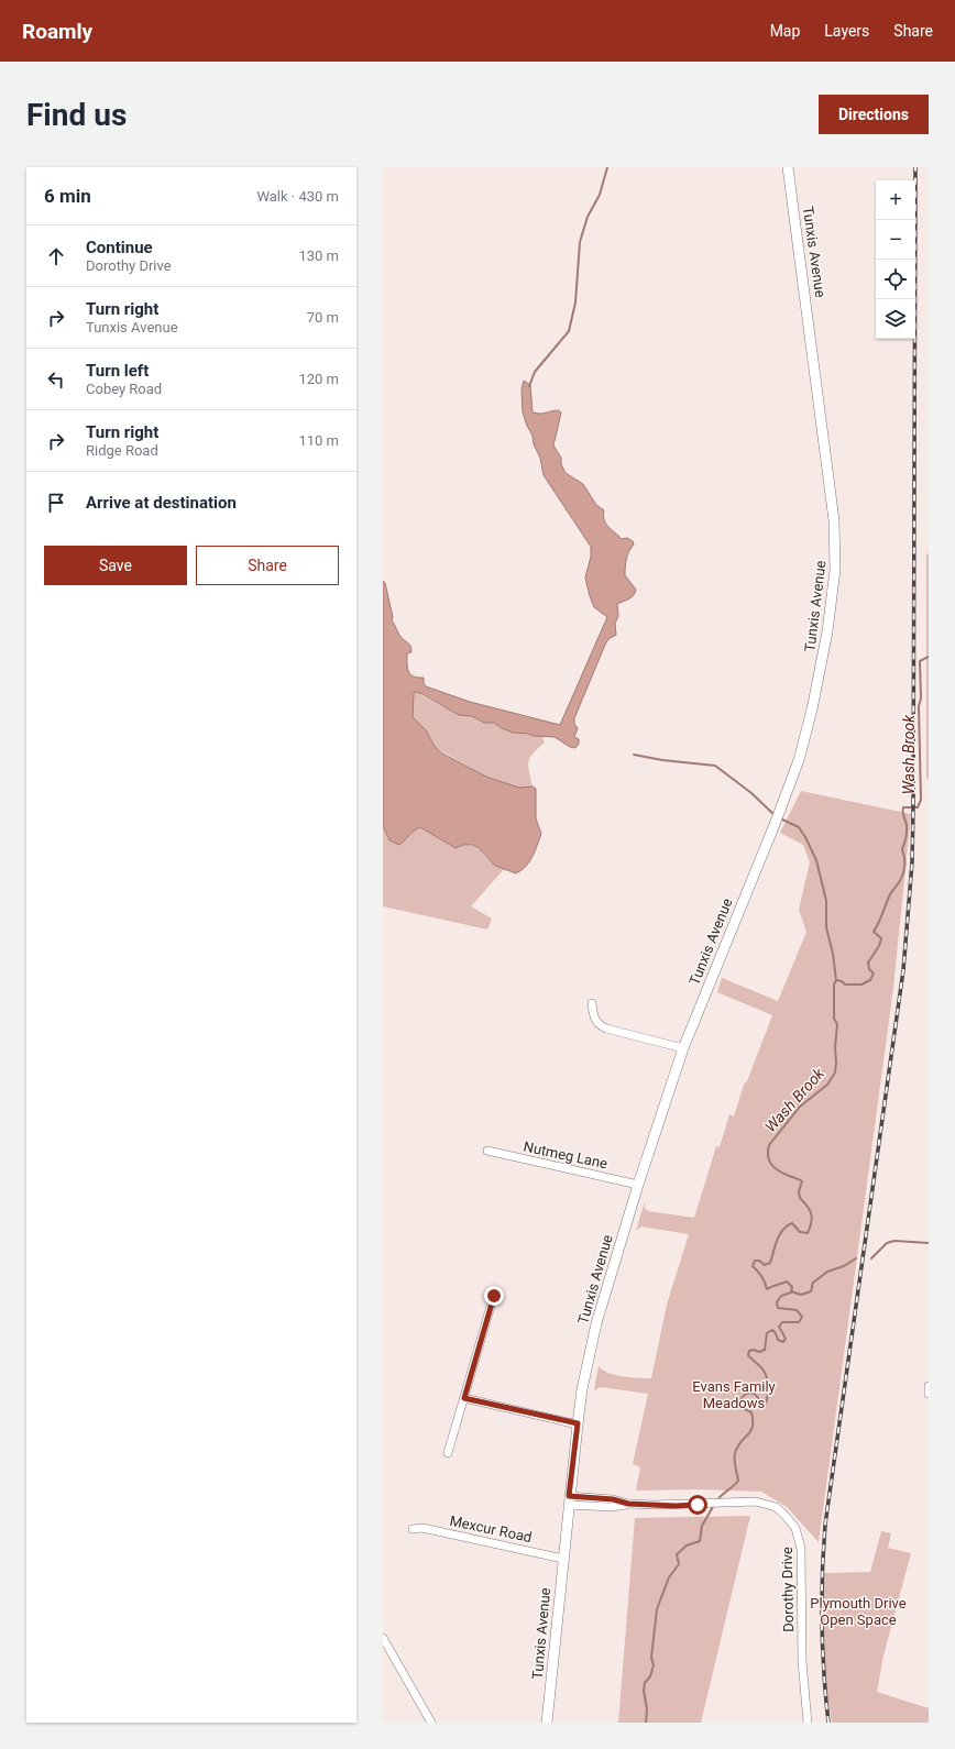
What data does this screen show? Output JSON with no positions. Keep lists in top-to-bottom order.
{
  "streets": {
    "main road": ["Tunxis Avenue"],
    "street": ["Nutmeg Lane", "Mexcur Road", "Dorothy Drive"]
  },
  "crossings": [
    ["Tunxis Avenue", "Nutmeg Lane"],
    ["Tunxis Avenue", "Mexcur Road"],
    ["Tunxis Avenue", "Dorothy Drive"]
  ],
  "water": ["Wash Brook"],
  "parks": ["Evans Family Meadows", "Plymouth Drive Open Space"],
  "page": {
    "header": "Roamly",
    "nav": ["Map", "Layers", "Share"],
    "buttons": [
      "Directions",
      ["Save", "Share"]
    ],
    "title": "Find us",
    "heading": ["6 min", "Walk · 430 m"],
    "map_buttons": ["+", "−"],
    "list": [
      ["Continue", "Dorothy Drive", "130 m"],
      ["Turn right", "Tunxis Avenue", "70 m"],
      ["Turn left", "Cobey Road", "120 m"],
      ["Turn right", "Ridge Road", "110 m"],
      "Arrive at destination"
    ]
  }
}
